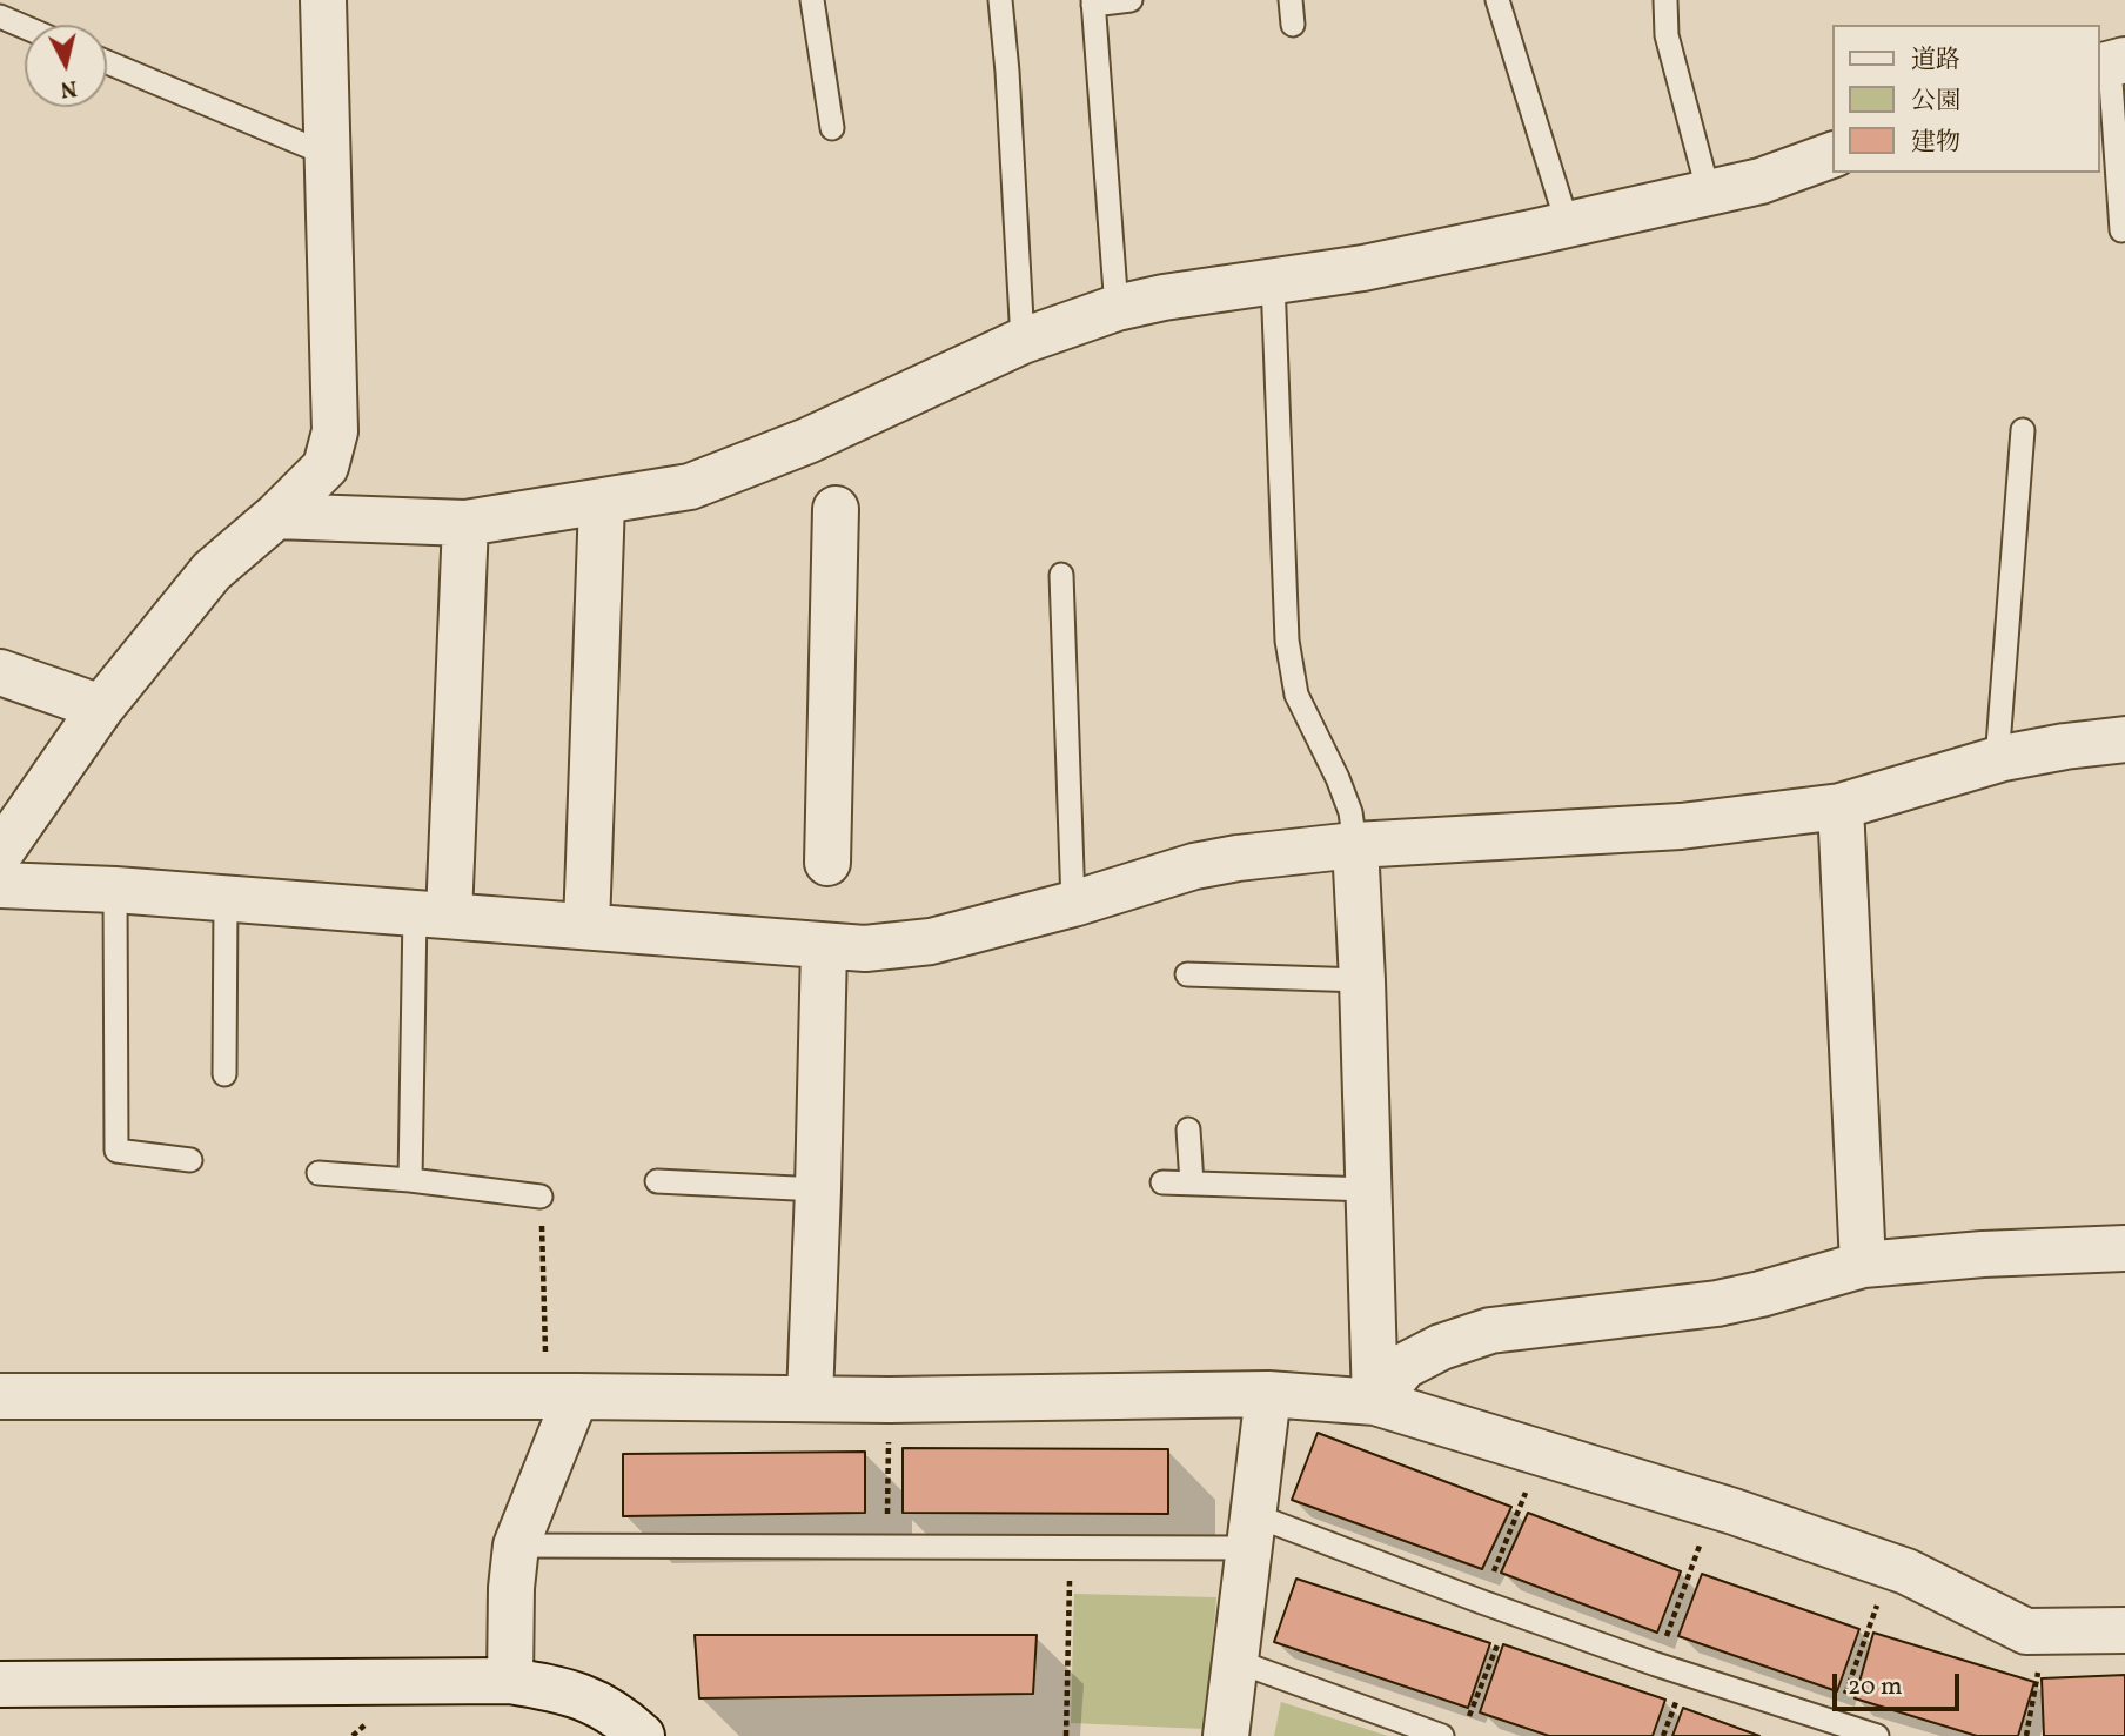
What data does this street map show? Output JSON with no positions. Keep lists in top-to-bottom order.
{
  "legend": ["道路", "公園", "建物"],
  "scale_bar": "20 m",
  "north": "bottom"
}
